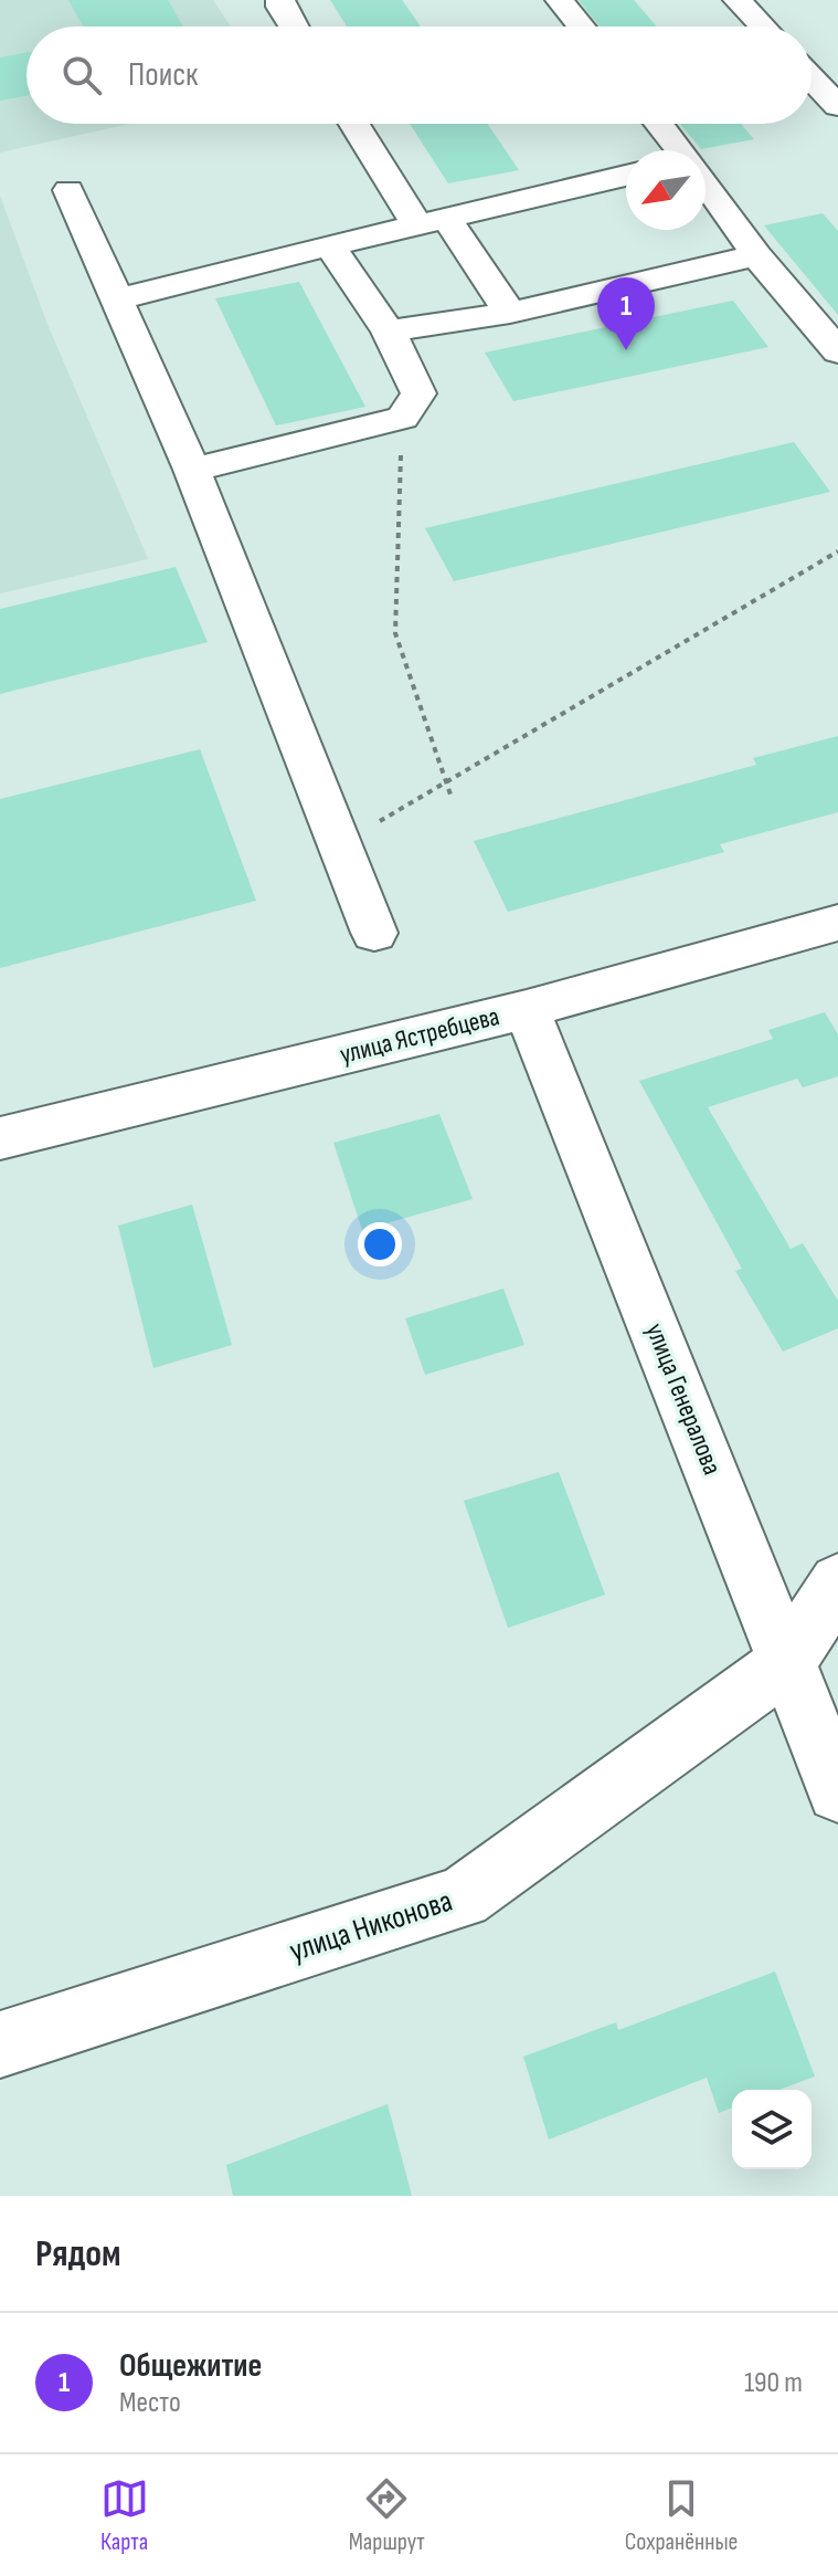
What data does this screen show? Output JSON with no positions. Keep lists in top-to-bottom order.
{
  "streets": {
    "street": ["улица Ястребцева", "улица Генералова", "улица Никонова"]
  },
  "crossings": [
    ["улица Ястребцева", "улица Генералова"],
    ["улица Генералова", "улица Никонова"]
  ],
  "north": "bottom left",
  "page": {
    "search": "Поиск",
    "pins": "1",
    "heading": "Рядом",
    "list": [
      {
        "mark": "1",
        "name": "Общежитие",
        "note": "Место",
        "value": "190 m"
      }
    ],
    "nav": ["Карта", "Маршрут", "Сохранённые"]
  }
}
